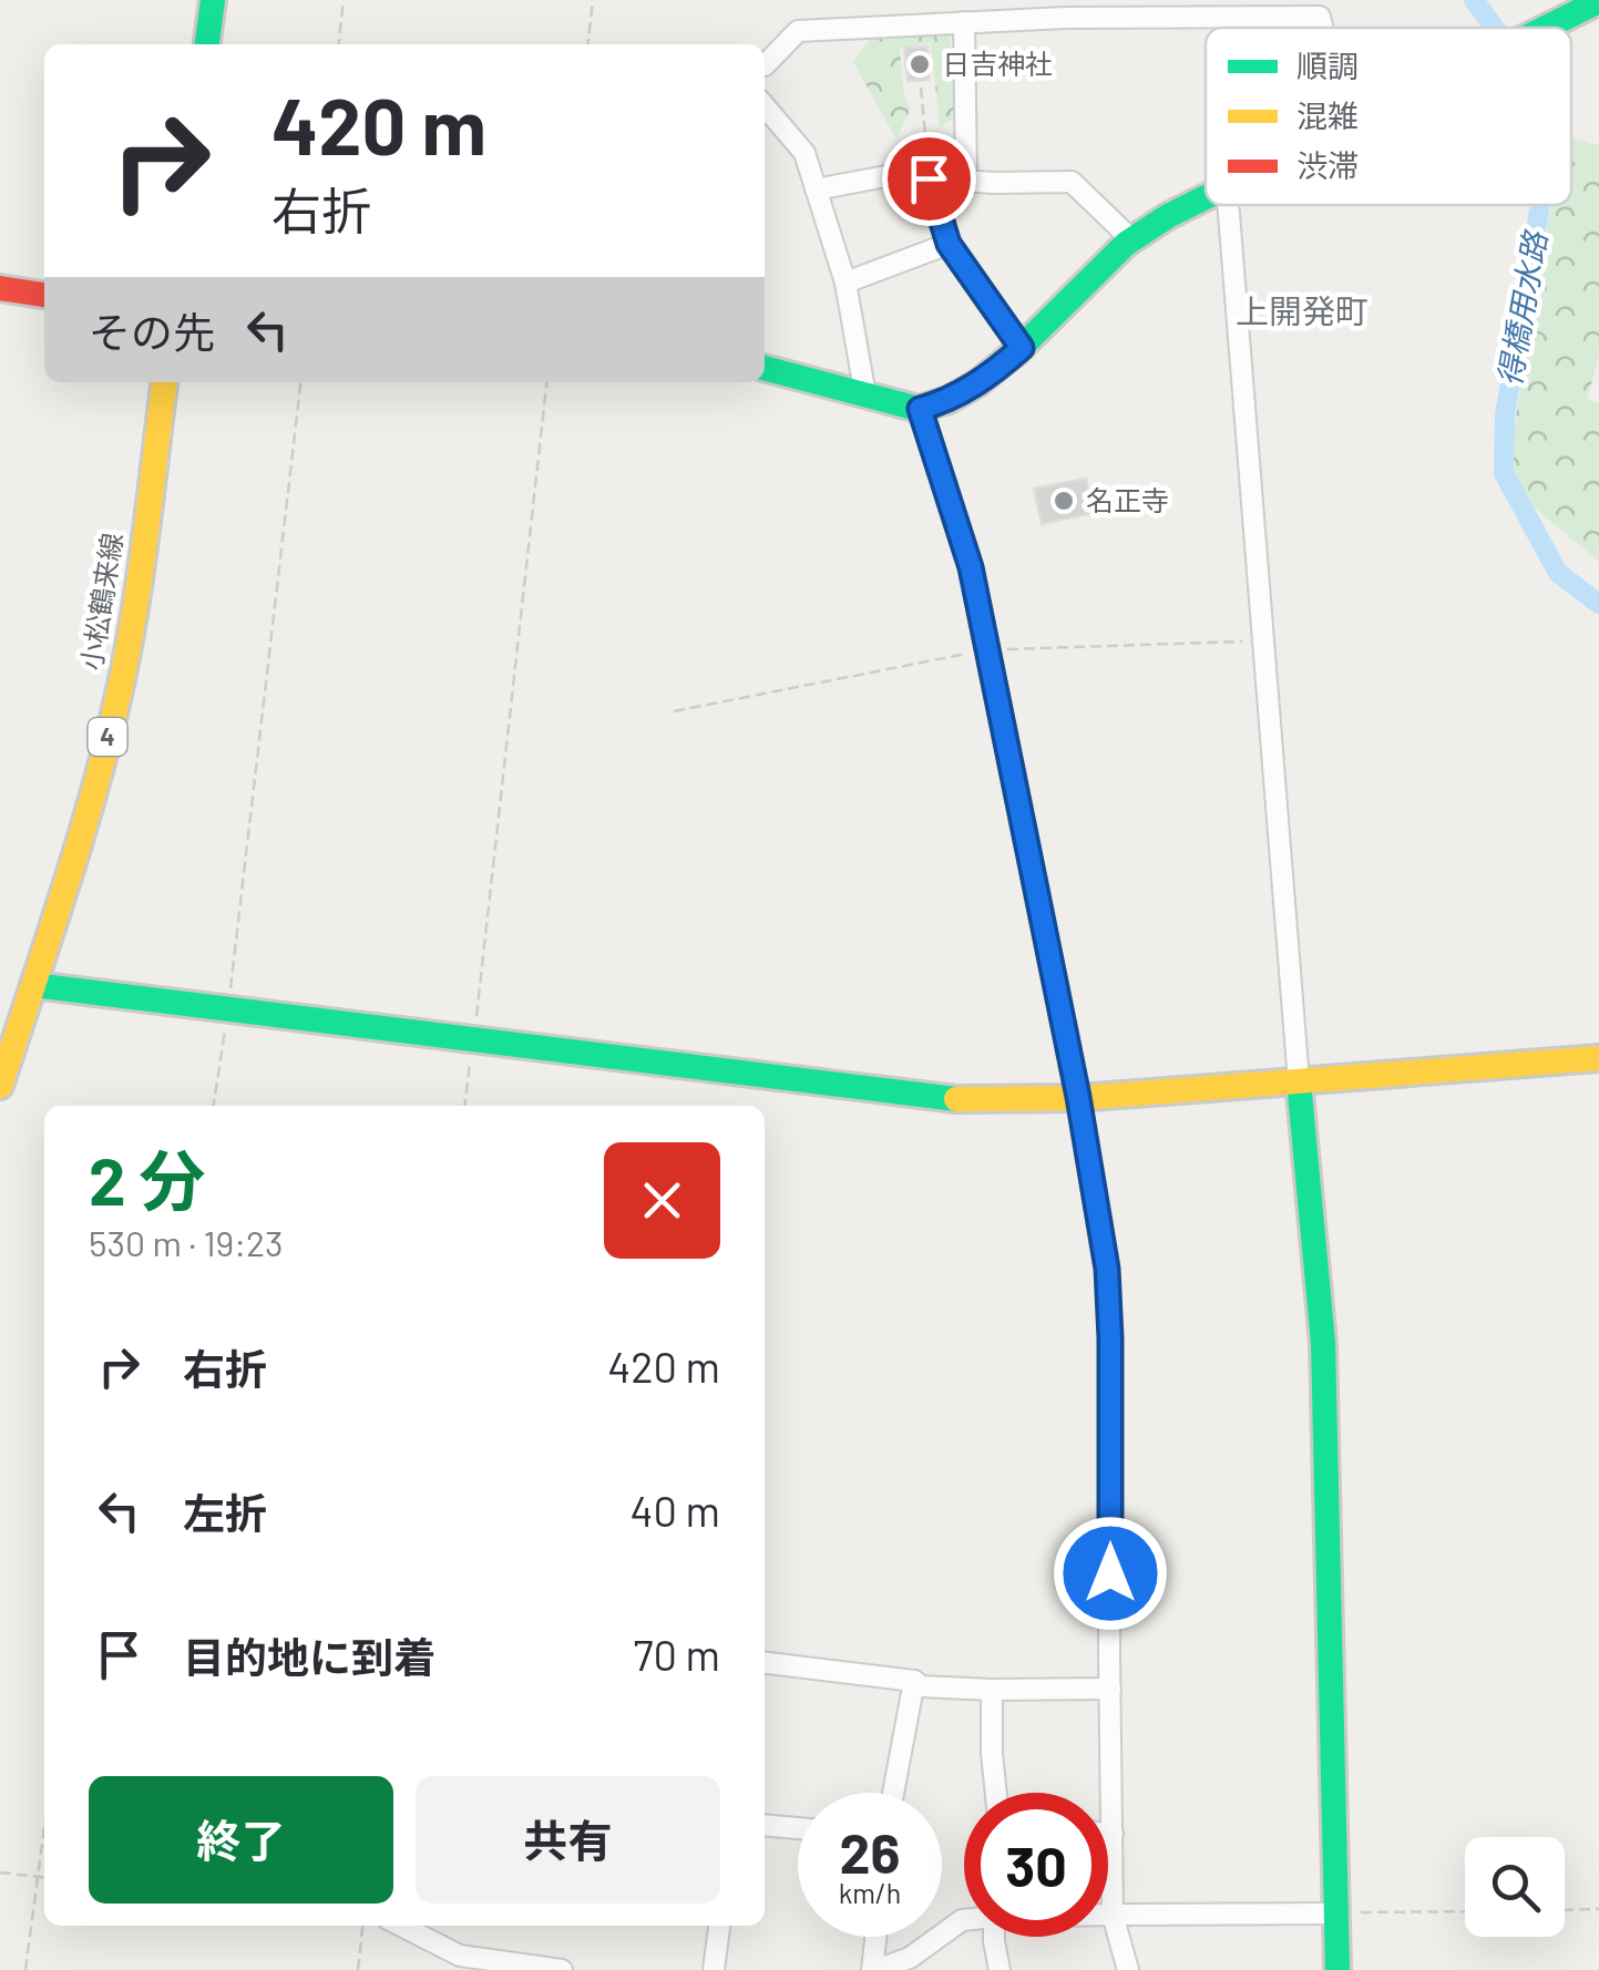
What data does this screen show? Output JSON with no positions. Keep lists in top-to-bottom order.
{
  "streets": {
    "street": ["小松鶴来線", "4"]
  },
  "districts": ["上開発町"],
  "water": ["得橋用水路"],
  "places": ["日吉神社", "名正寺"],
  "legend": ["順調", "混雑", "渋滞"],
  "page": {
    "turn": ["420 m", "右折"],
    "then": "その先",
    "heading": ["2 分", "530 m · 19:23"],
    "list": [
      {
        "name": "右折",
        "value": "420 m"
      },
      {
        "name": "左折",
        "value": "40 m"
      },
      {
        "name": "目的地に到着",
        "value": "70 m"
      }
    ],
    "buttons": ["終了", "共有"],
    "speed": "26 km/h",
    "limit": "30"
  }
}
